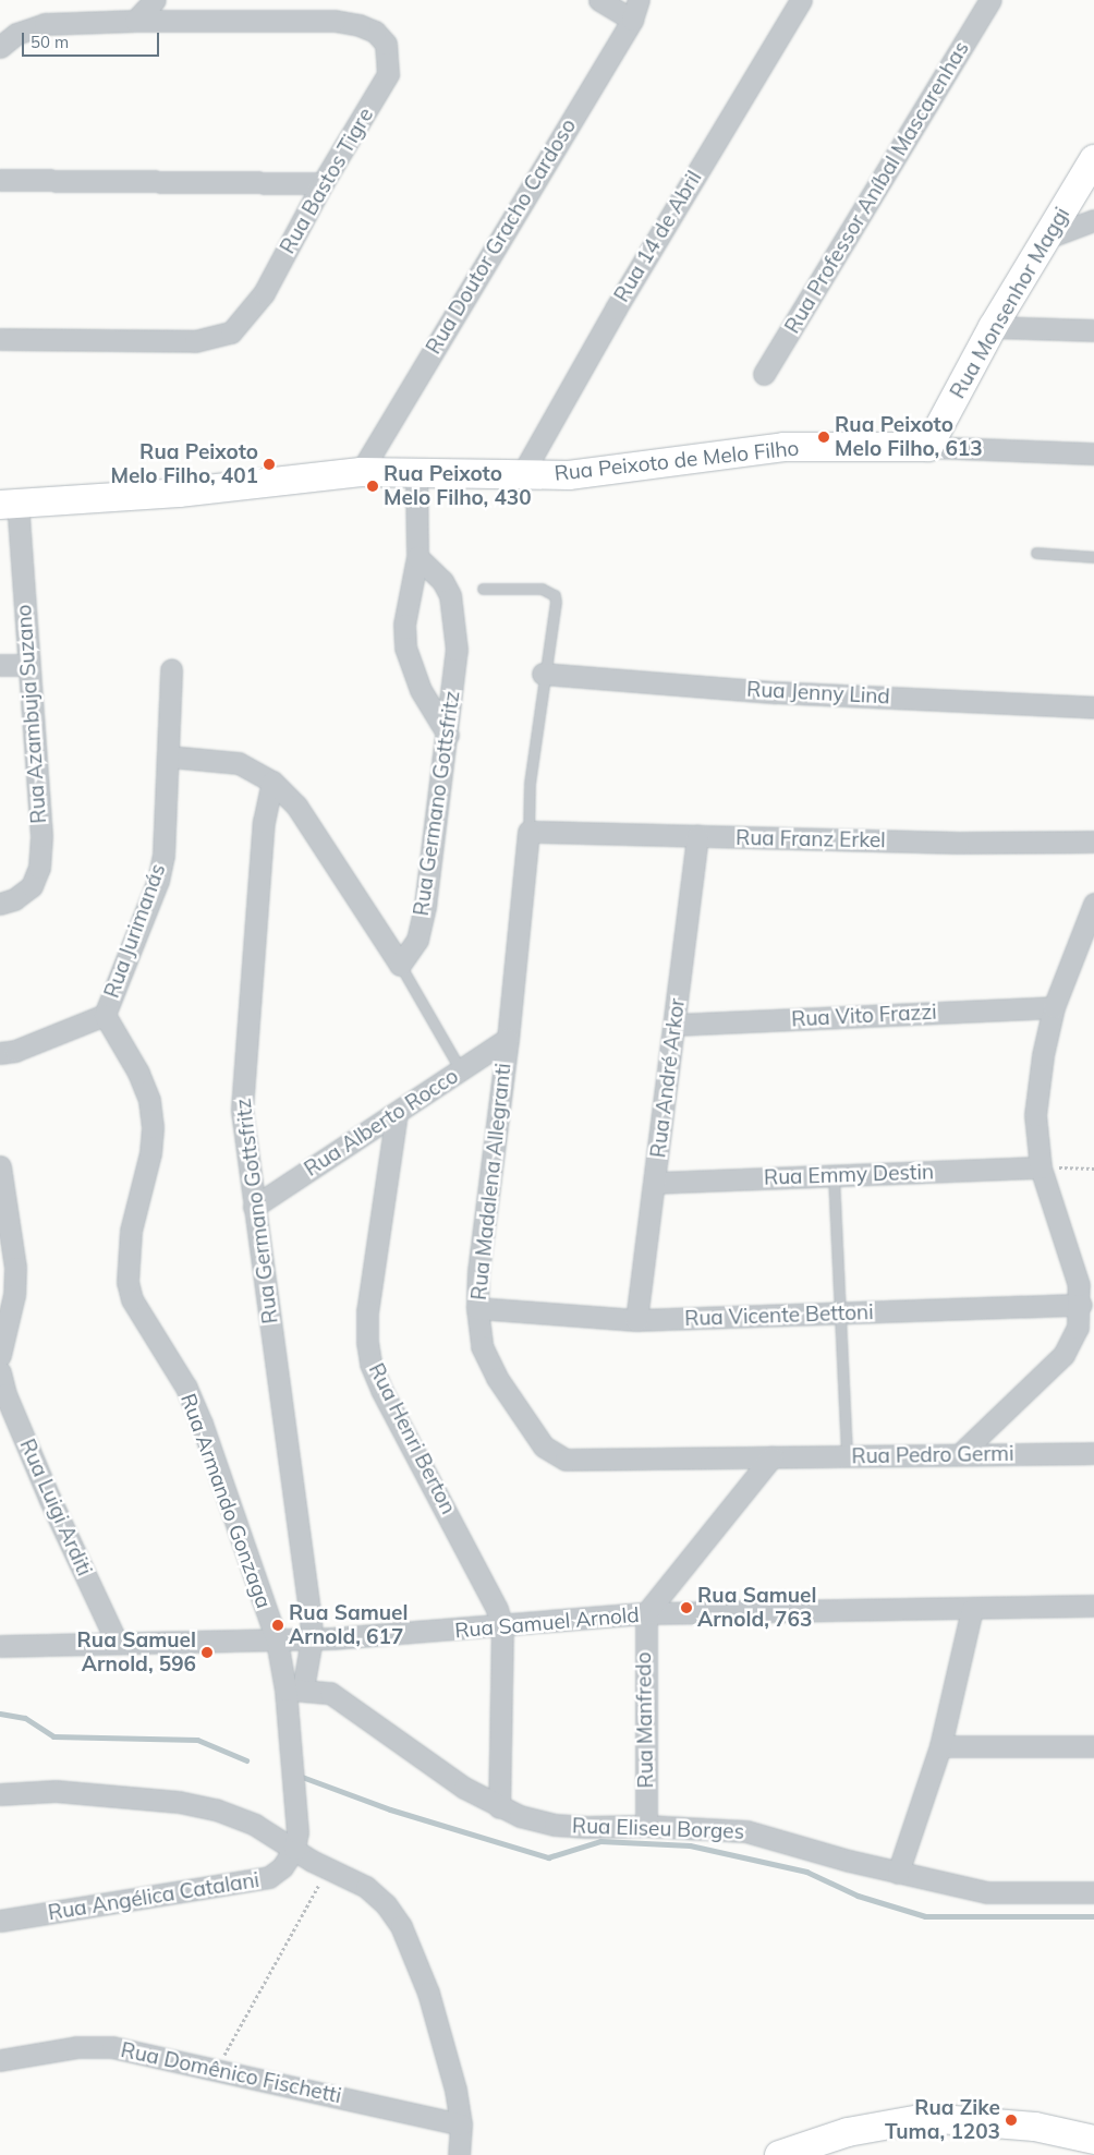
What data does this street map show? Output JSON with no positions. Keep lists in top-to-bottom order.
{
  "streets": {
    "street": [
      "Rua Bastos Tigre",
      "Rua Professor Aníbal Mascarenhas",
      "Rua Doutor Gracho Cardoso",
      "Rua 14 de Abril",
      "Rua Monsenhor Maggi",
      "Rua Peixoto de Melo Filho",
      "Rua Jenny Lind",
      "Rua Azambuja Suzano",
      "Rua Germano Gottsfritz",
      "Rua Franz Erkel",
      "Rua Jurimanás",
      "Rua Vito Frazzi",
      "Rua André Arkor",
      "Rua Alberto Rocco",
      "Rua Emmy Destin",
      "Rua Madalena Allegranti",
      "Rua Vicente Bettoni",
      "Rua Henri Berton",
      "Rua Pedro Germi",
      "Rua Armando Gonzaga",
      "Rua Luigi Arditi",
      "Rua Samuel Arnold",
      "Rua Manfredo",
      "Rua Eliseu Borges",
      "Rua Angélica Catalani",
      "Rua Domênico Fischetti"
    ]
  },
  "crossings": [
    ["Rua Doutor Gracho Cardoso", "Rua Peixoto de Melo Filho"],
    ["Rua 14 de Abril", "Rua Peixoto de Melo Filho"],
    ["Rua Monsenhor Maggi", "Rua Peixoto de Melo Filho"],
    ["Rua Peixoto de Melo Filho", "Rua Azambuja Suzano"],
    ["Rua Germano Gottsfritz", "Rua Alberto Rocco"],
    ["Rua Germano Gottsfritz", "Rua Armando Gonzaga"],
    ["Rua Germano Gottsfritz", "Rua Samuel Arnold"],
    ["Rua Germano Gottsfritz", "Rua Eliseu Borges"],
    ["Rua Franz Erkel", "Rua André Arkor"],
    ["Rua Franz Erkel", "Rua Madalena Allegranti"],
    ["Rua Jurimanás", "Rua Armando Gonzaga"],
    ["Rua Vito Frazzi", "Rua André Arkor"],
    ["Rua André Arkor", "Rua Emmy Destin"],
    ["Rua André Arkor", "Rua Vicente Bettoni"],
    ["Rua Alberto Rocco", "Rua Madalena Allegranti"],
    ["Rua Alberto Rocco", "Rua Henri Berton"],
    ["Rua Madalena Allegranti", "Rua Vicente Bettoni"],
    ["Rua Madalena Allegranti", "Rua Pedro Germi"],
    ["Rua Henri Berton", "Rua Samuel Arnold"],
    ["Rua Armando Gonzaga", "Rua Samuel Arnold"],
    ["Rua Armando Gonzaga", "Rua Eliseu Borges"],
    ["Rua Armando Gonzaga", "Rua Angélica Catalani"],
    ["Rua Luigi Arditi", "Rua Samuel Arnold"],
    ["Rua Samuel Arnold", "Rua Manfredo"],
    ["Rua Manfredo", "Rua Eliseu Borges"]
  ],
  "places": [
    "Rua Peixoto Melo Filho, 613",
    "Rua Peixoto Melo Filho, 401",
    "Rua Peixoto Melo Filho, 430",
    "Rua Samuel Arnold, 763",
    "Rua Samuel Arnold, 617",
    "Rua Samuel Arnold, 596",
    "Rua Zike Tuma, 1203"
  ],
  "scale_bar": "50 m"
}
